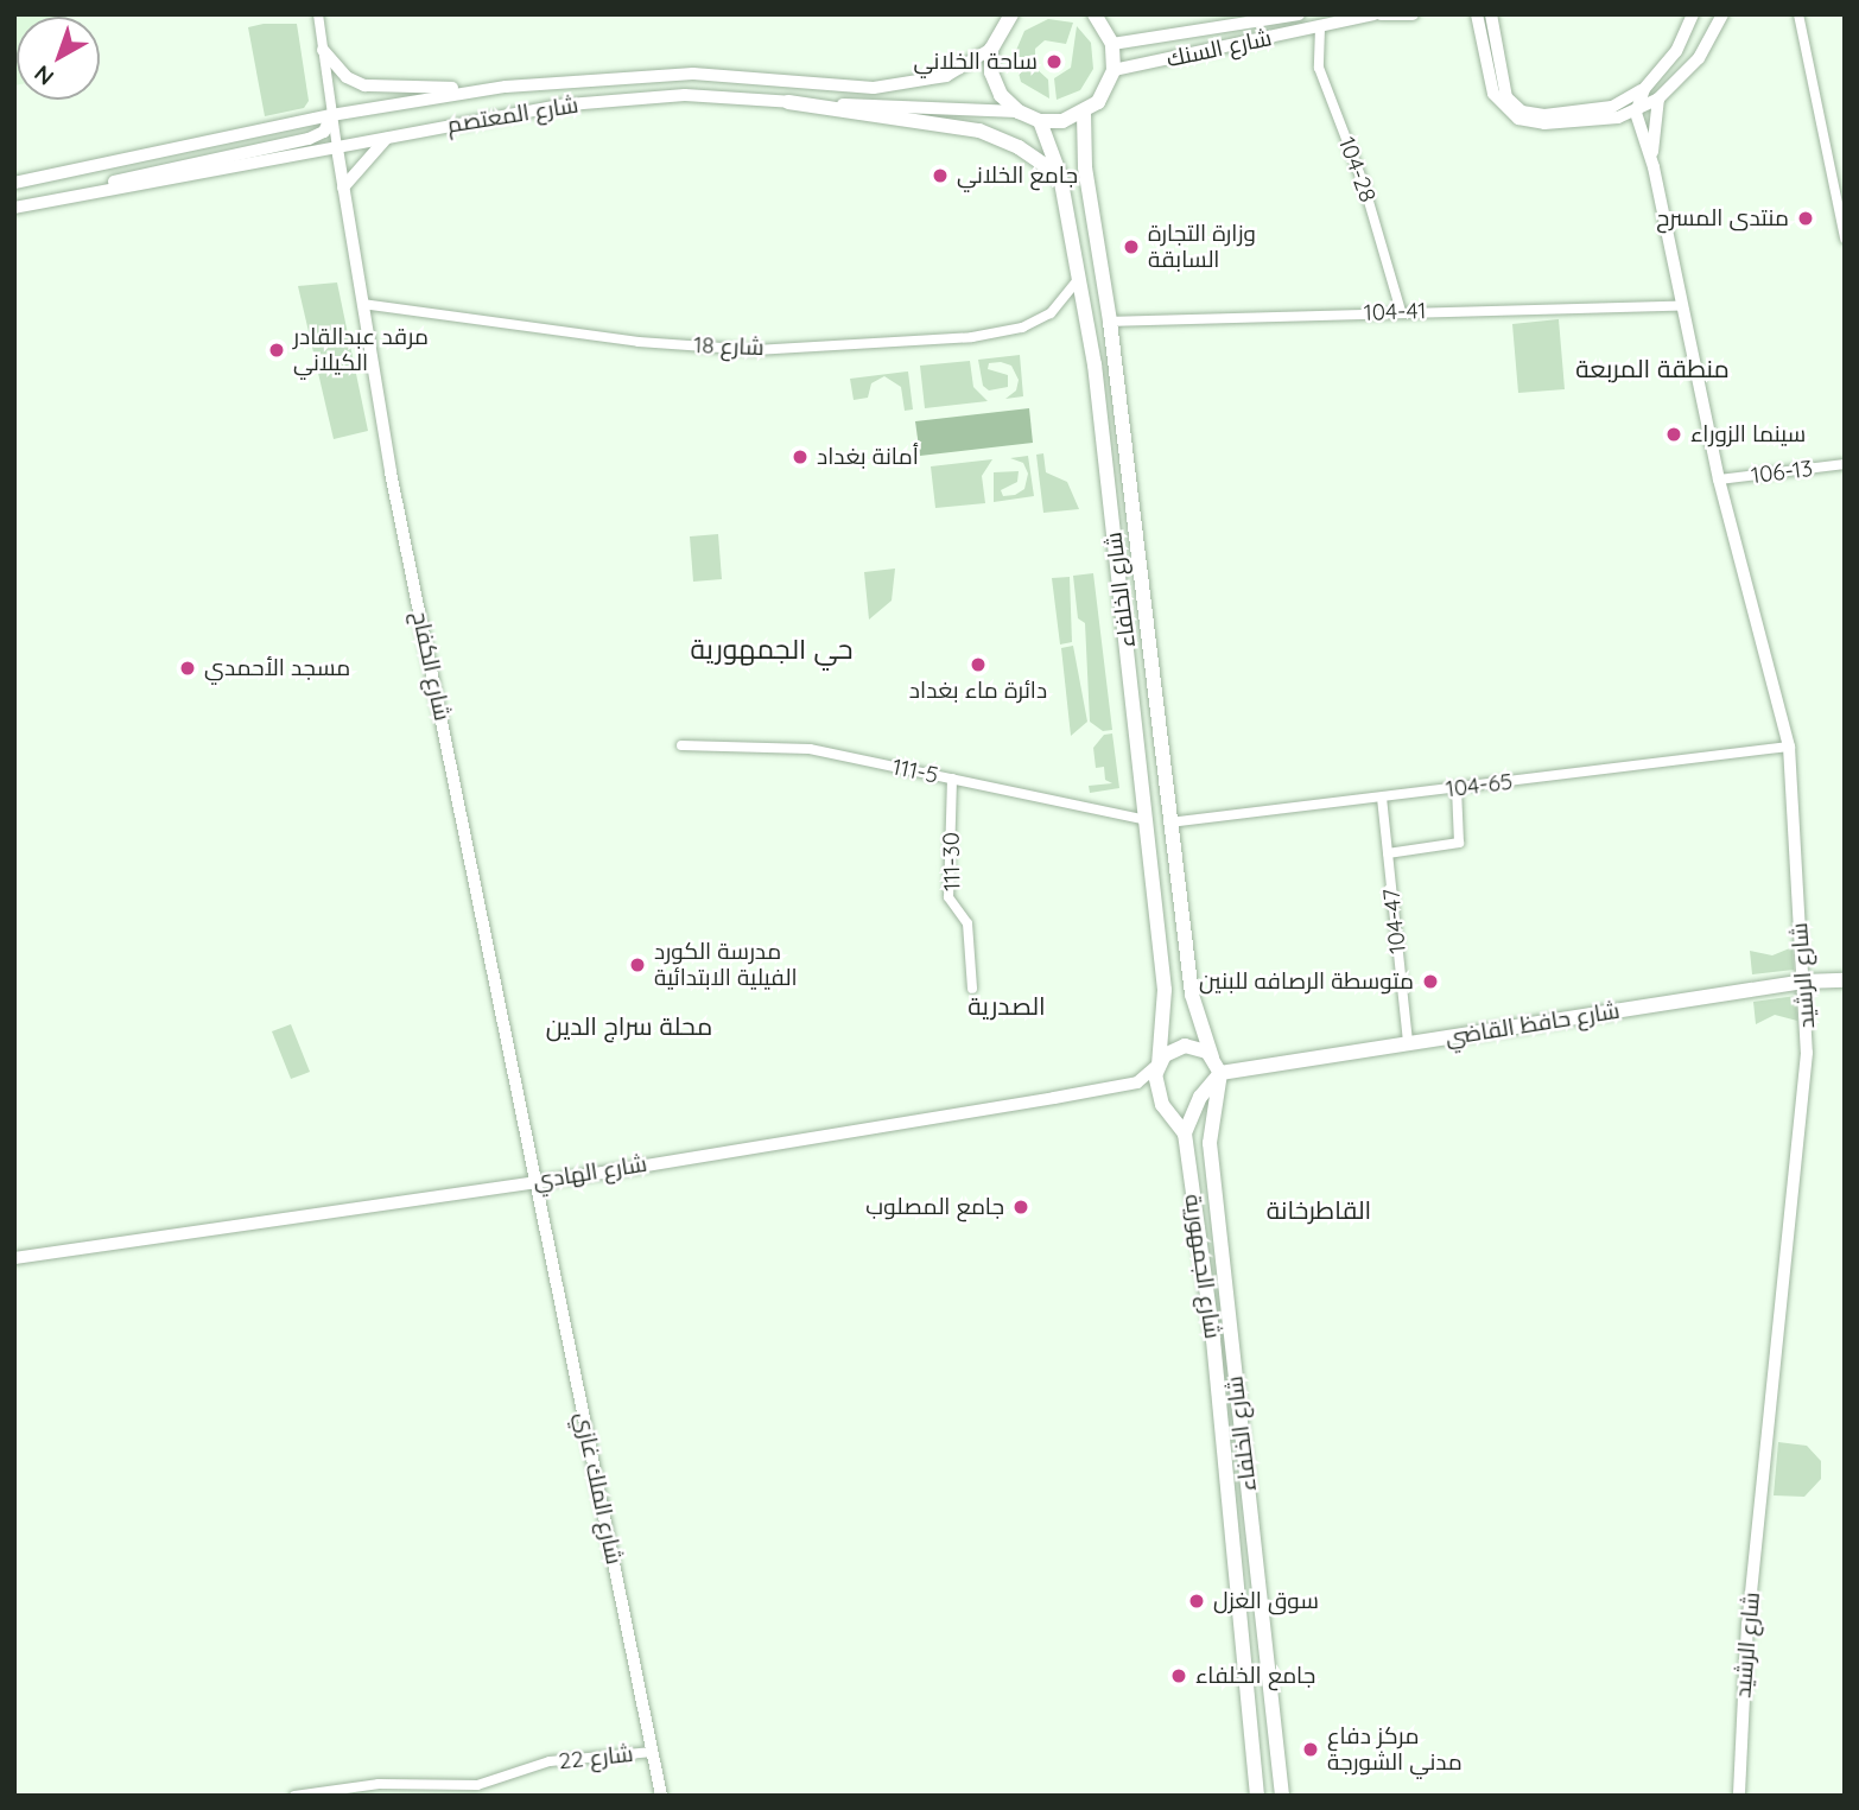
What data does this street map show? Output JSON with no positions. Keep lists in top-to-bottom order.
{
  "streets": {
    "main road": [
      "شارع السنك",
      "شارع المعتصم",
      "شارع الخلفاء",
      "شارع الرشيد",
      "شارع حافظ القاضي",
      "شارع الجمهورية"
    ],
    "street": [
      "104-28",
      "104-41",
      "شارع 18",
      "106-13",
      "شارع الكفاح",
      "111-5",
      "104-65",
      "111-30",
      "104-47",
      "شارع الهادي",
      "شارع الملك غازي",
      "شارع 22"
    ]
  },
  "crossings": [
    ["شارع السنك", "104-28"],
    ["شارع المعتصم", "شارع الكفاح"],
    ["104-28", "104-41"],
    ["104-41", "شارع الخلفاء"],
    ["104-41", "شارع الرشيد"],
    ["شارع 18", "شارع الخلفاء"],
    ["شارع 18", "شارع الكفاح"],
    ["106-13", "شارع الرشيد"],
    ["شارع الخلفاء", "111-5"],
    ["شارع الخلفاء", "104-65"],
    ["شارع الخلفاء", "شارع حافظ القاضي"],
    ["شارع الخلفاء", "شارع الهادي"],
    ["شارع الخلفاء", "شارع الجمهورية"],
    ["شارع الكفاح", "شارع الهادي"],
    ["شارع الكفاح", "شارع الملك غازي"],
    ["111-5", "111-30"],
    ["104-65", "104-47"],
    ["104-65", "شارع الرشيد"],
    ["104-47", "شارع حافظ القاضي"],
    ["شارع الرشيد", "شارع حافظ القاضي"],
    ["شارع الهادي", "شارع الملك غازي"],
    ["شارع الملك غازي", "شارع 22"]
  ],
  "districts": [
    "منطقة المربعة",
    "حي الجمهورية",
    "الصدرية",
    "محلة سراج الدين",
    "القاطرخانة"
  ],
  "places": [
    "ساحة الخلاني",
    "جامع الخلاني",
    "منتدى المسرح",
    "وزارة التجارة السابقة",
    "مرقد عبدالقادر الكيلاني",
    "سينما الزوراء",
    "أمانة بغداد",
    "دائرة ماء بغداد",
    "مسجد الأحمدي",
    "مدرسة الكورد الفيلية الابتدائية",
    "متوسطة الرصافه للبنين",
    "جامع المصلوب",
    "سوق الغزل",
    "جامع الخلفاء",
    "مركز دفاع مدني الشورجة"
  ],
  "north": "bottom left"
}
